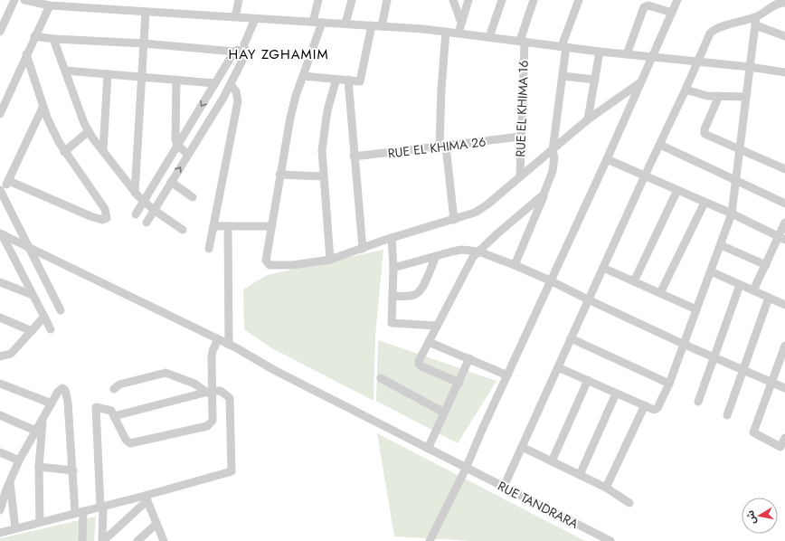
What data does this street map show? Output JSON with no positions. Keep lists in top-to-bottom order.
{
  "streets": {
    "street": ["RUE EL KHIMA 16", "RUE EL KHIMA 26", "RUE TANDRARA"]
  },
  "crossings": [
    ["RUE EL KHIMA 16", "RUE EL KHIMA 26"]
  ],
  "districts": ["HAY ZGHAMIM"],
  "north": "left"
}
